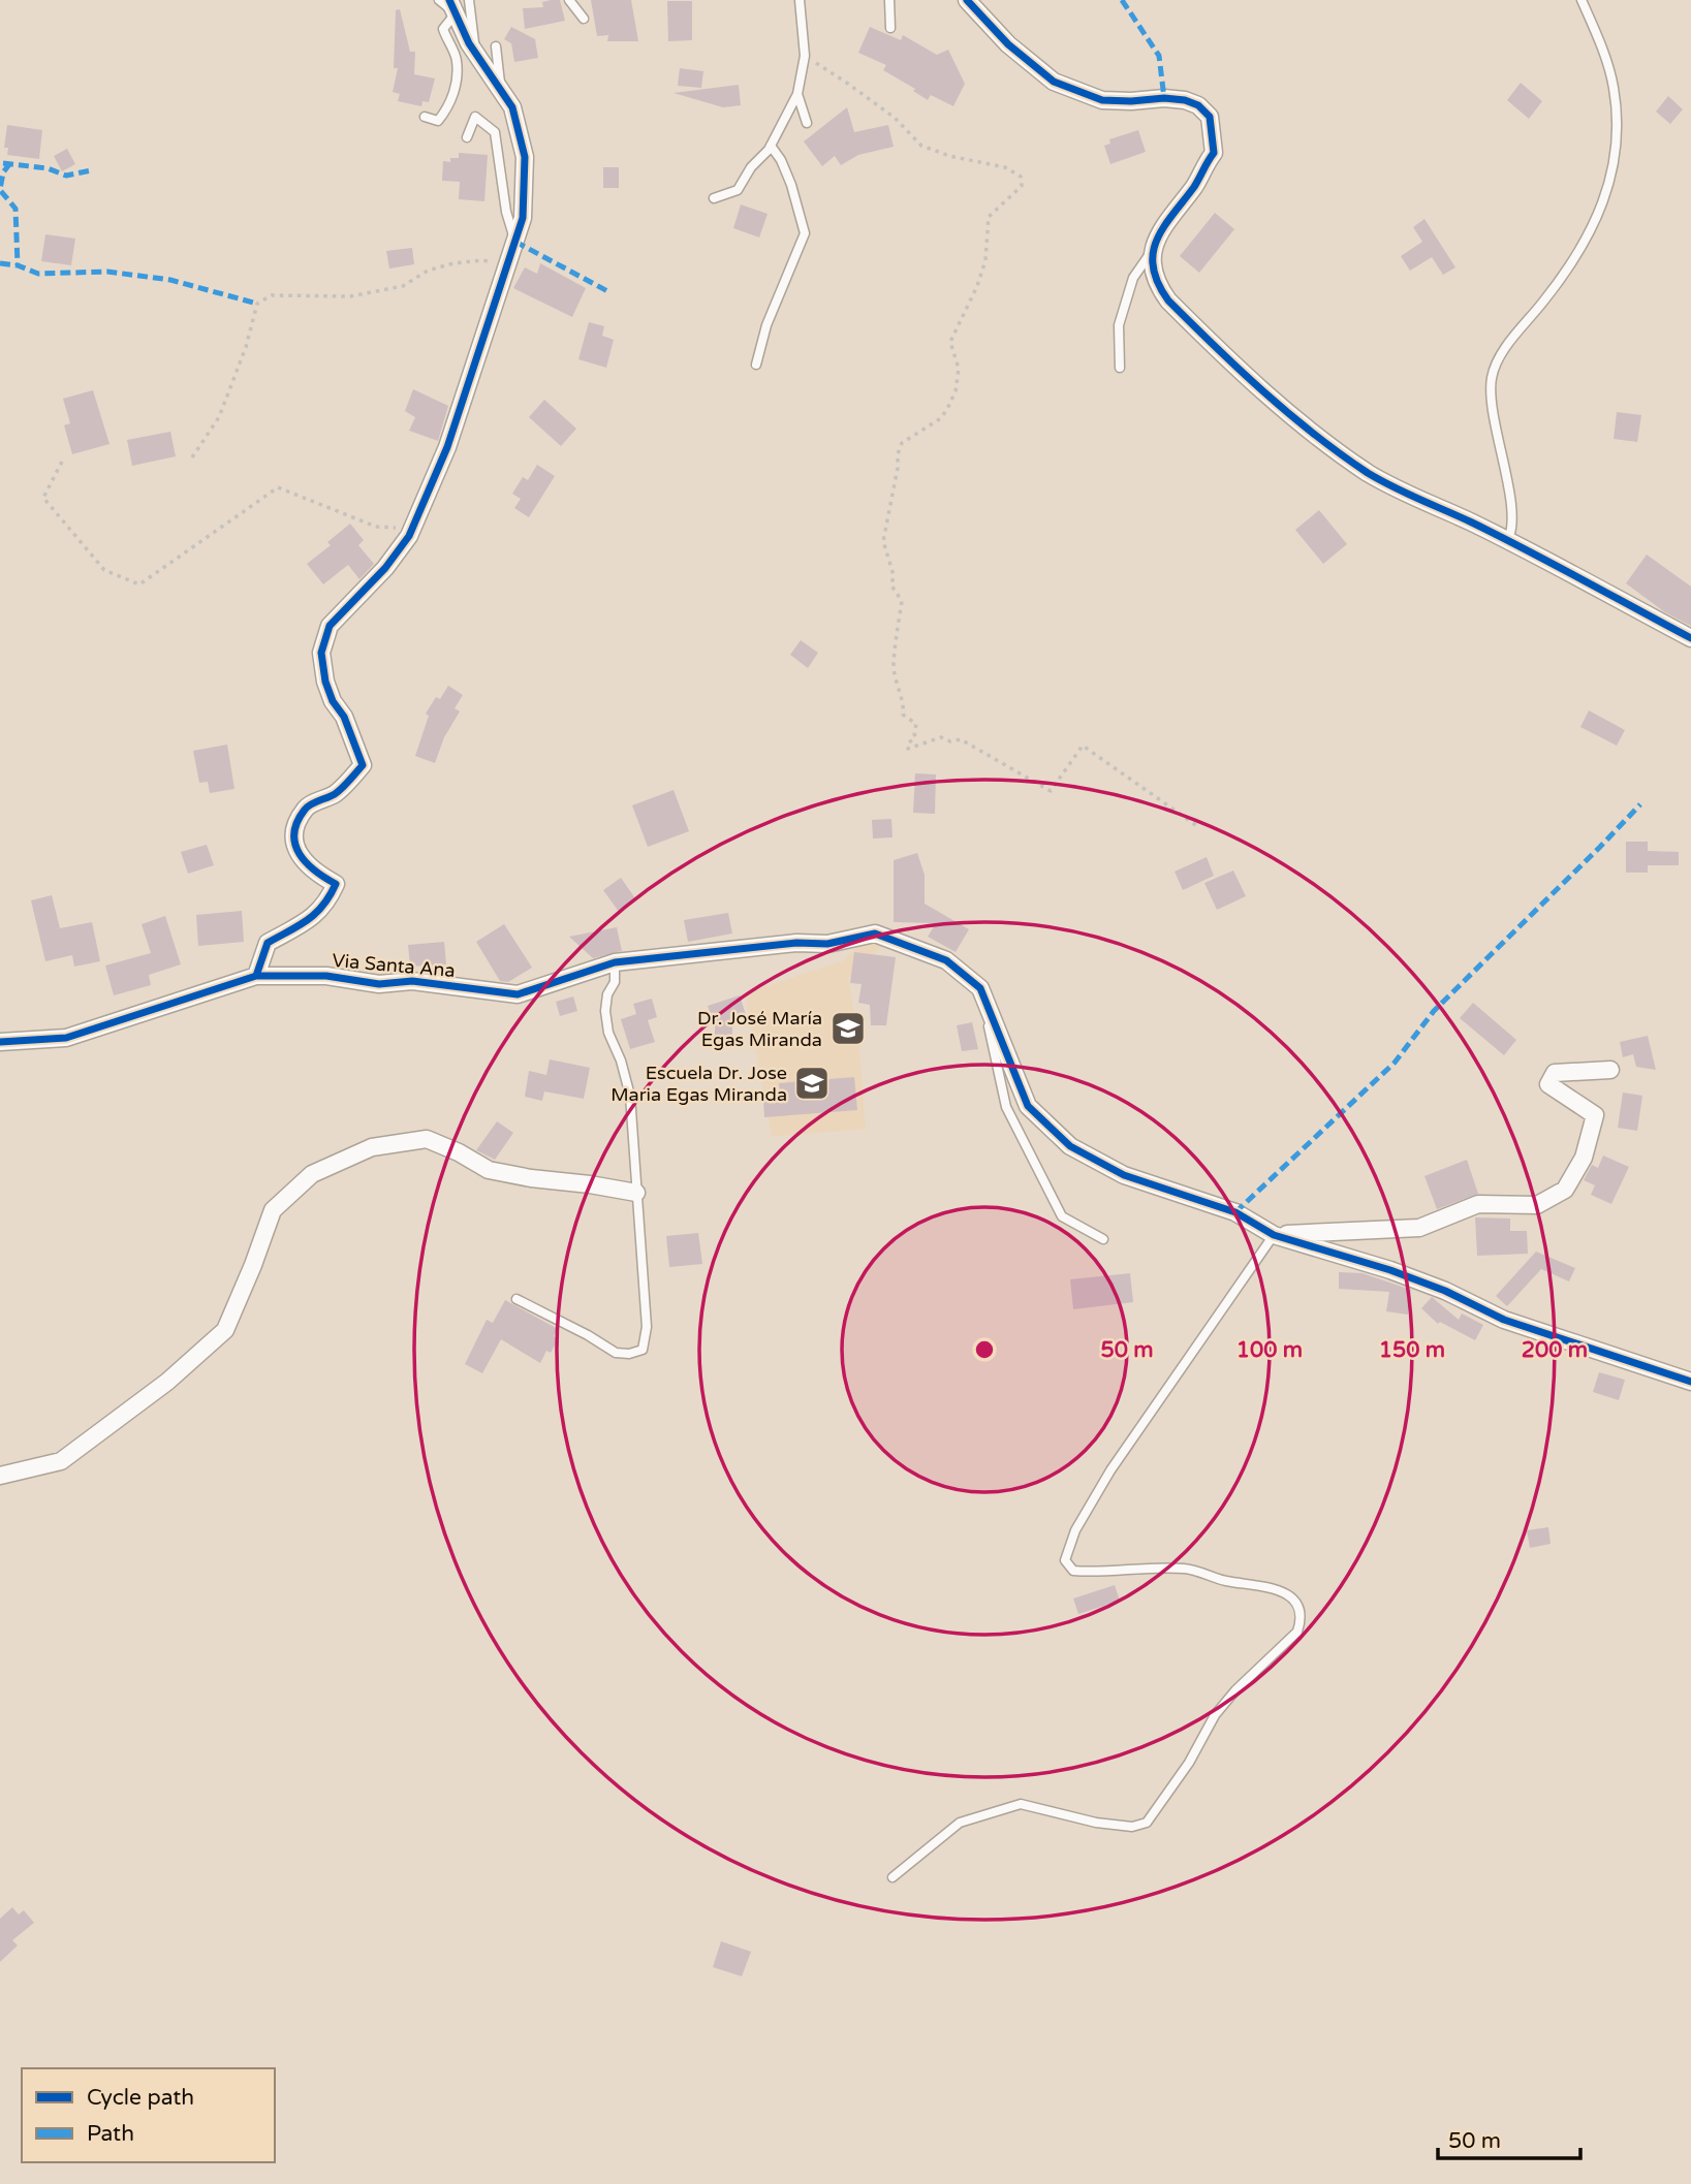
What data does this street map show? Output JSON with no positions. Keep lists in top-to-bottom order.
{
  "streets": {
    "street": ["Via Santa Ana"]
  },
  "places": {
    "school or university": ["Dr. José María Egas Miranda", "Escuela Dr. Jose Maria Egas Miranda"]
  },
  "legend": ["Cycle path", "Path"],
  "scale_bar": "50 m",
  "rings": [
    "50 m",
    "100 m",
    "150 m",
    "200 m"
  ]
}
